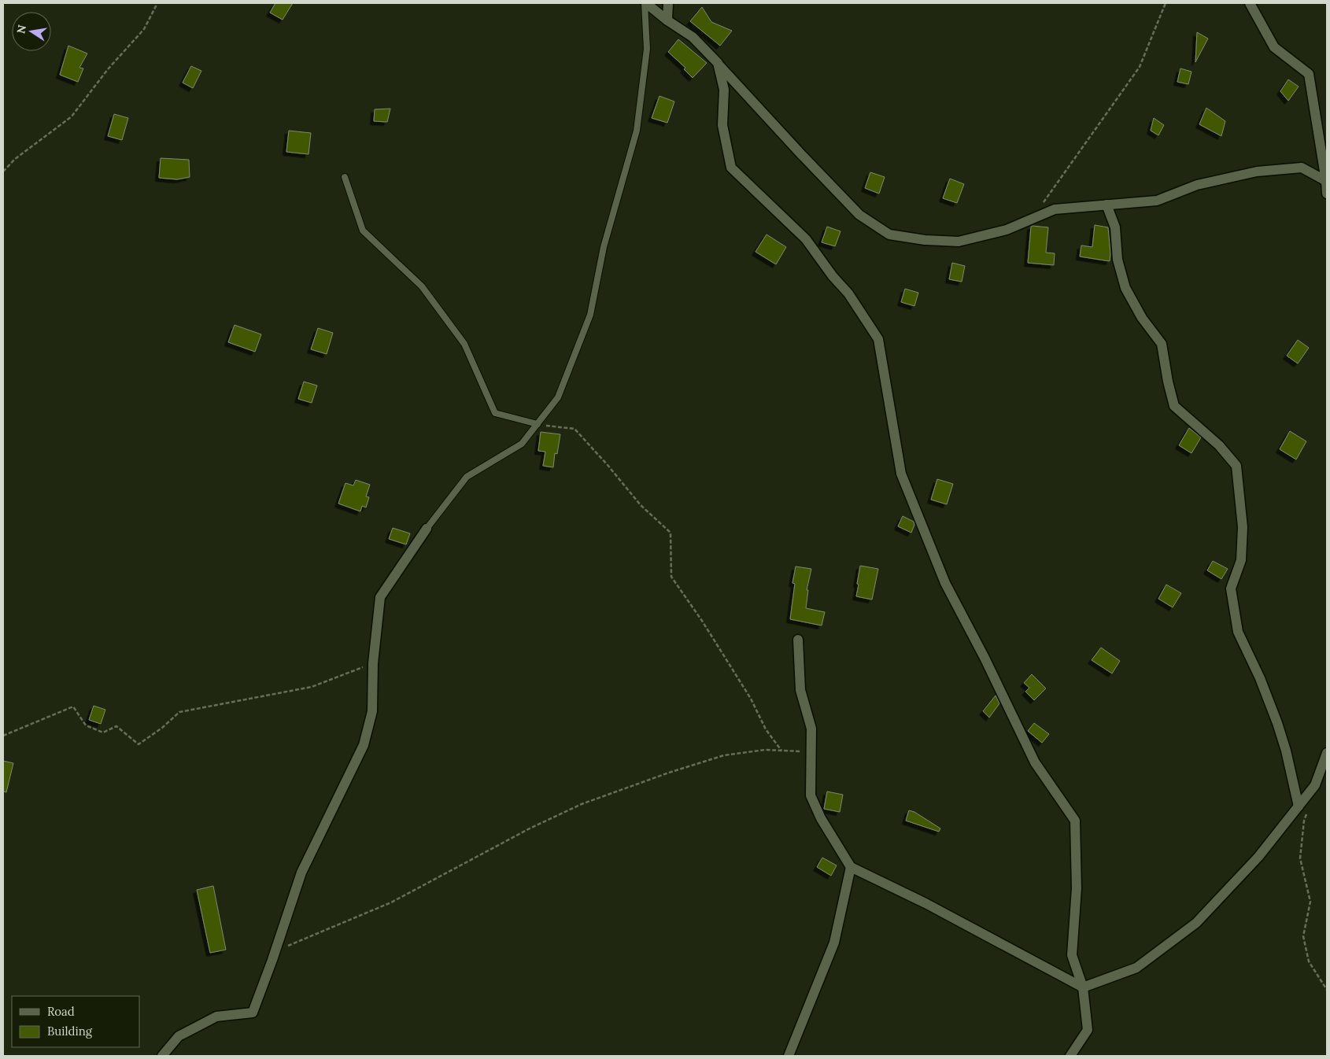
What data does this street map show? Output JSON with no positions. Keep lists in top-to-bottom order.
{
  "legend": ["Road", "Building"],
  "north": "left"
}
